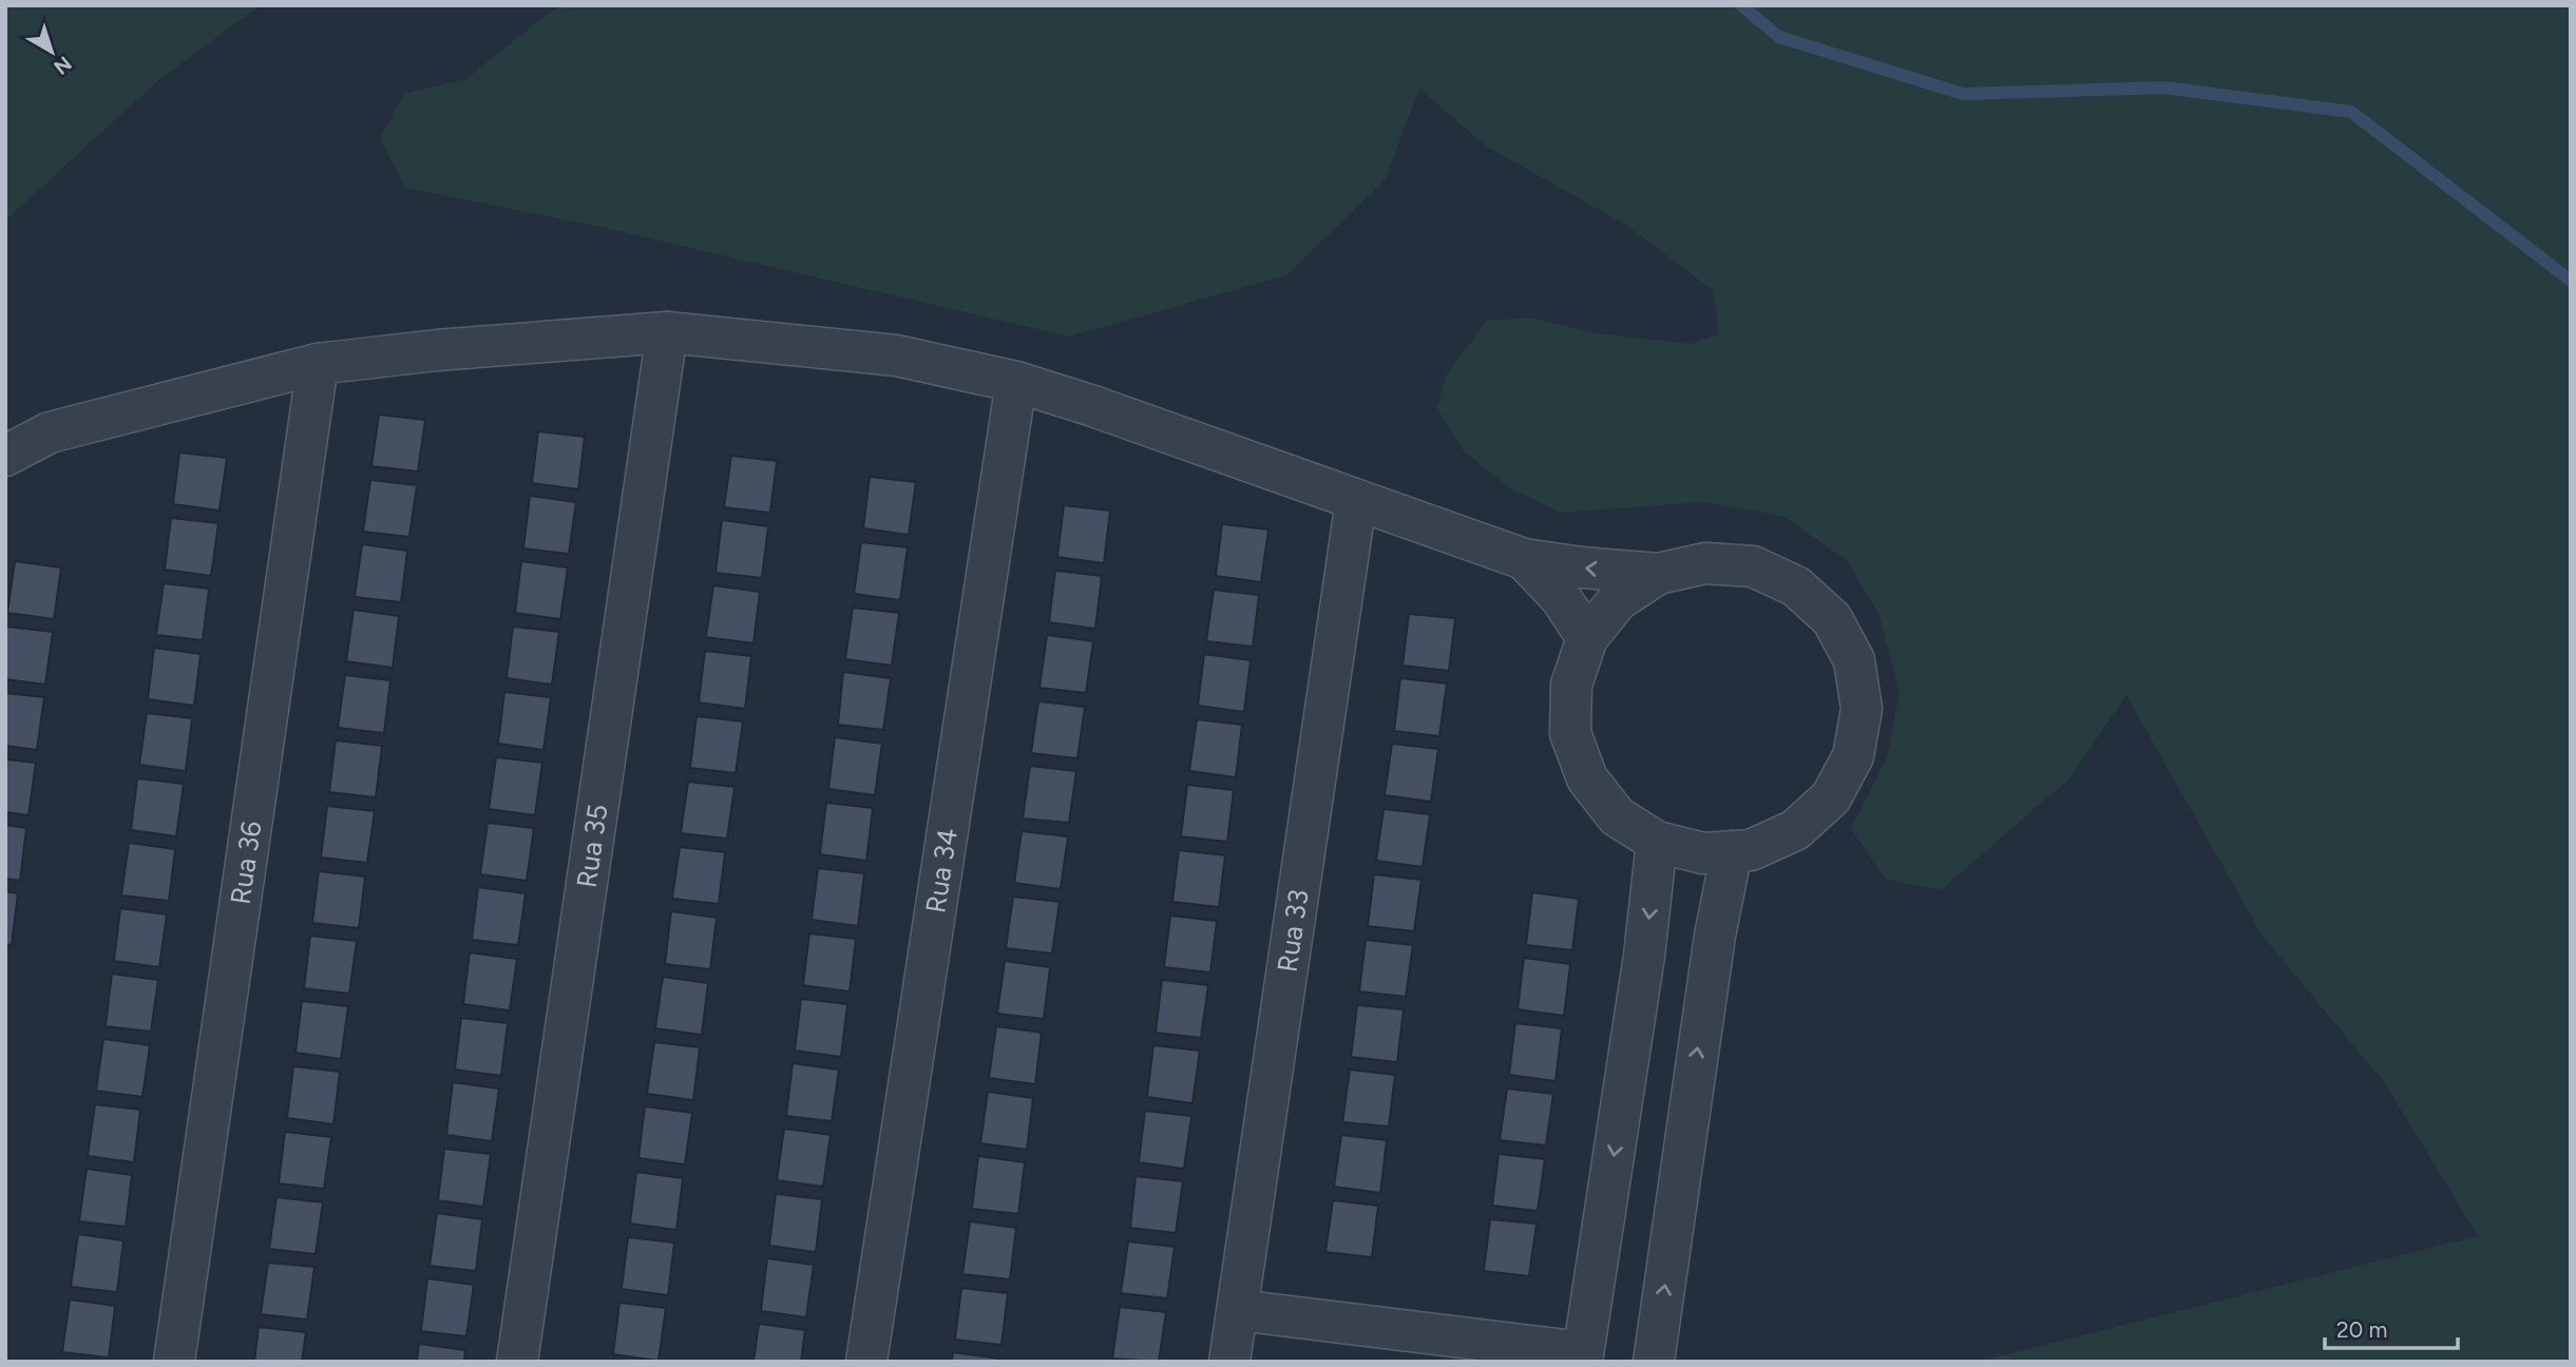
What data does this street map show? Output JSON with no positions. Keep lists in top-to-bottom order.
{
  "streets": {
    "street": [
      "Rua 35",
      "Rua 36",
      "Rua 34",
      "Rua 33"
    ]
  },
  "scale_bar": "20 m",
  "north": "bottom right"
}
